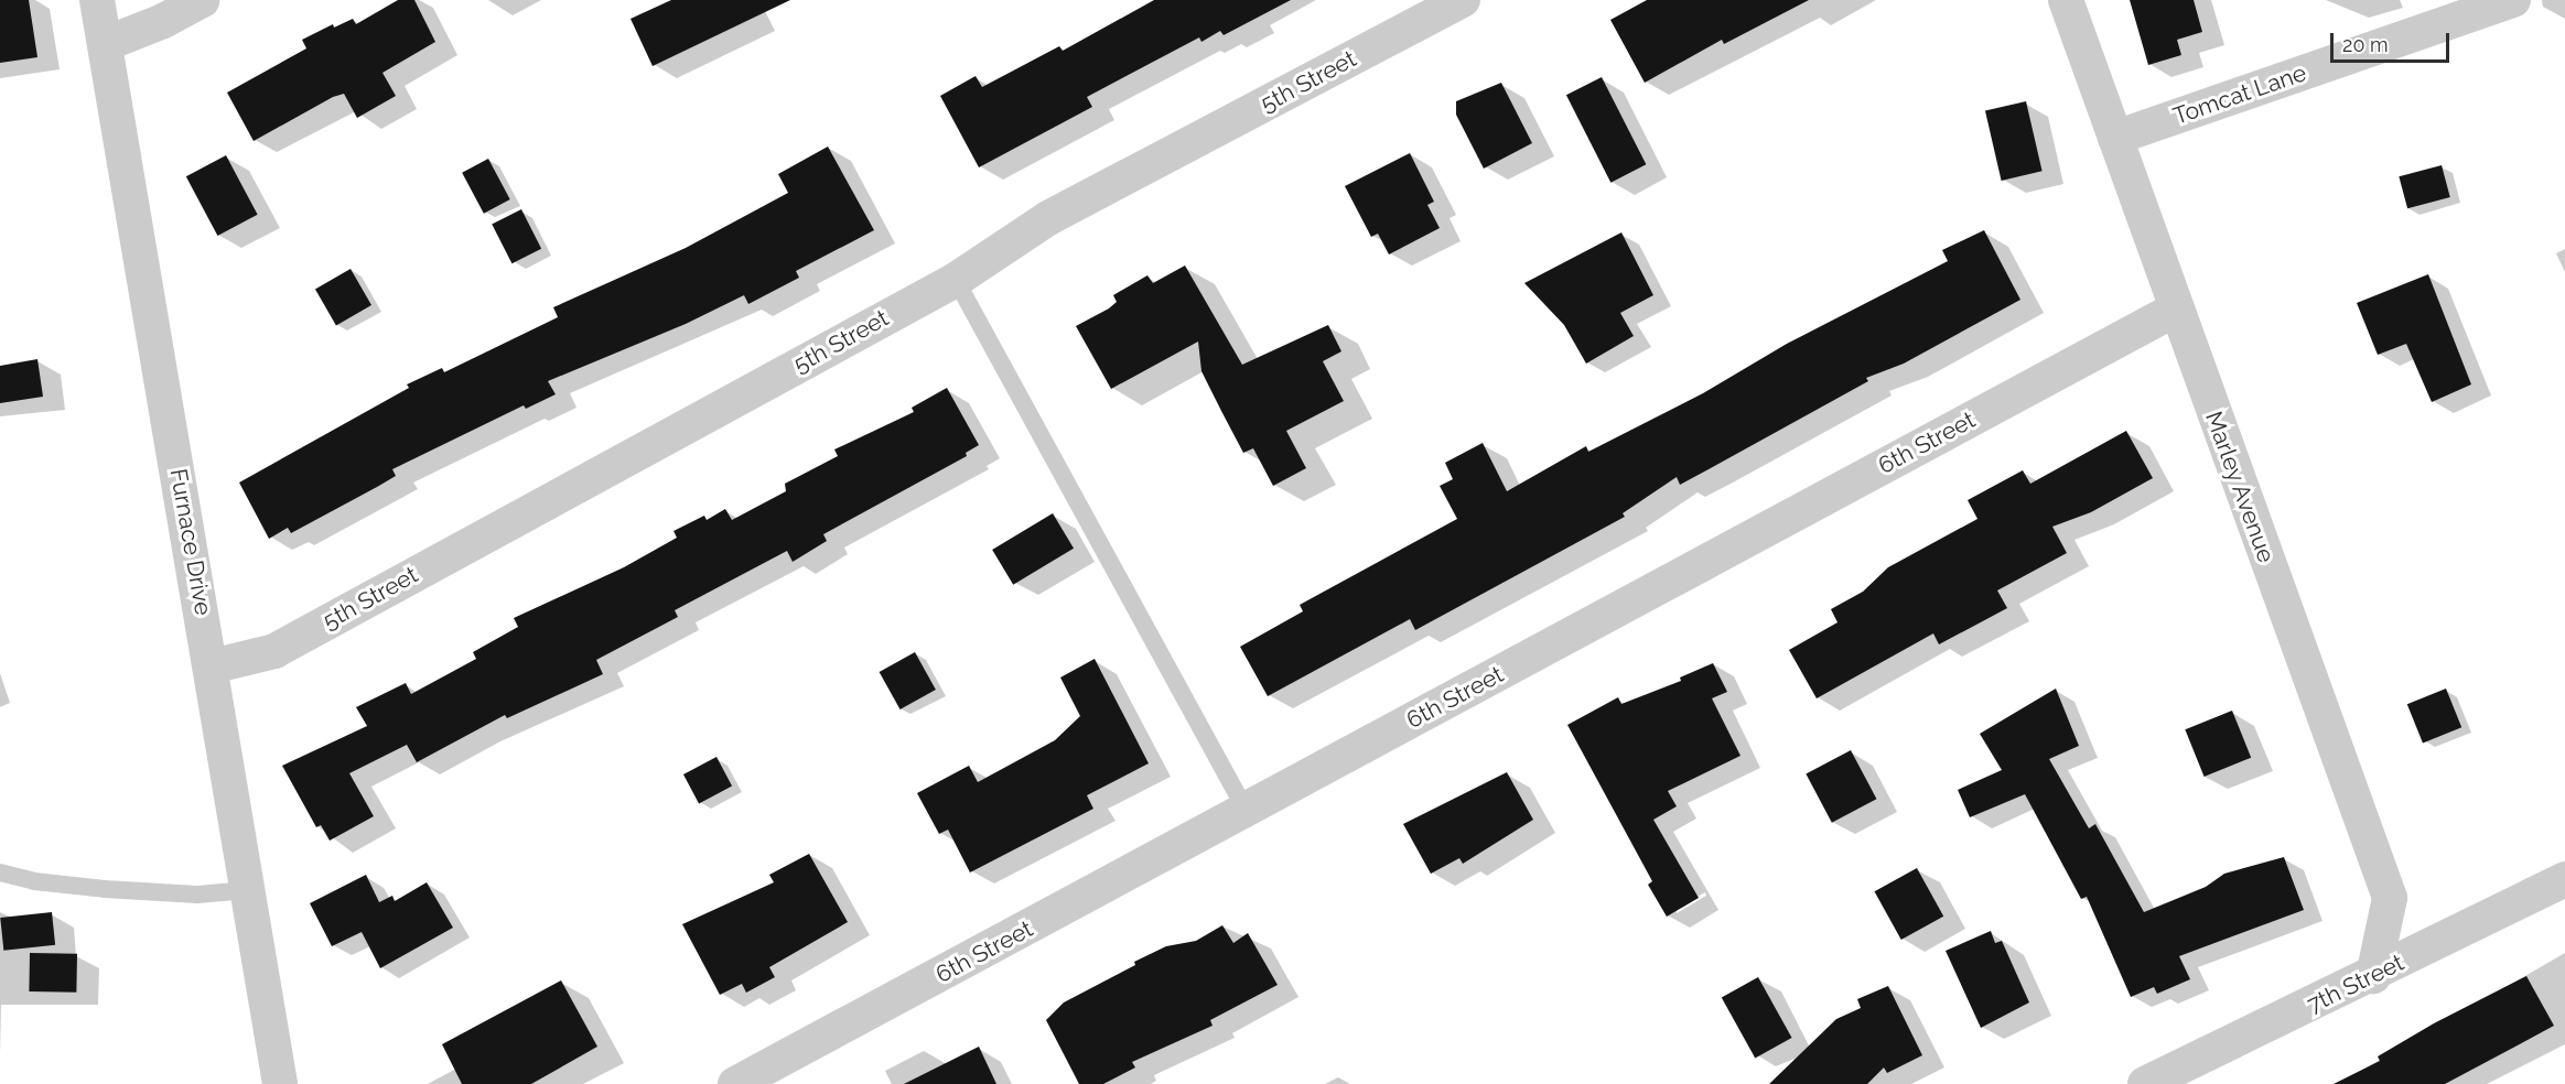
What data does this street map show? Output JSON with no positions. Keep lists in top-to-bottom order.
{
  "streets": {
    "street": [
      "5th Street",
      "Tomcat Lane",
      "6th Street",
      "Marley Avenue",
      "Furnace Drive",
      "7th Street"
    ]
  },
  "crossings": [
    ["5th Street", "Furnace Drive"],
    ["Tomcat Lane", "Marley Avenue"],
    ["6th Street", "Marley Avenue"],
    ["Marley Avenue", "7th Street"]
  ],
  "scale_bar": "20 m"
}
